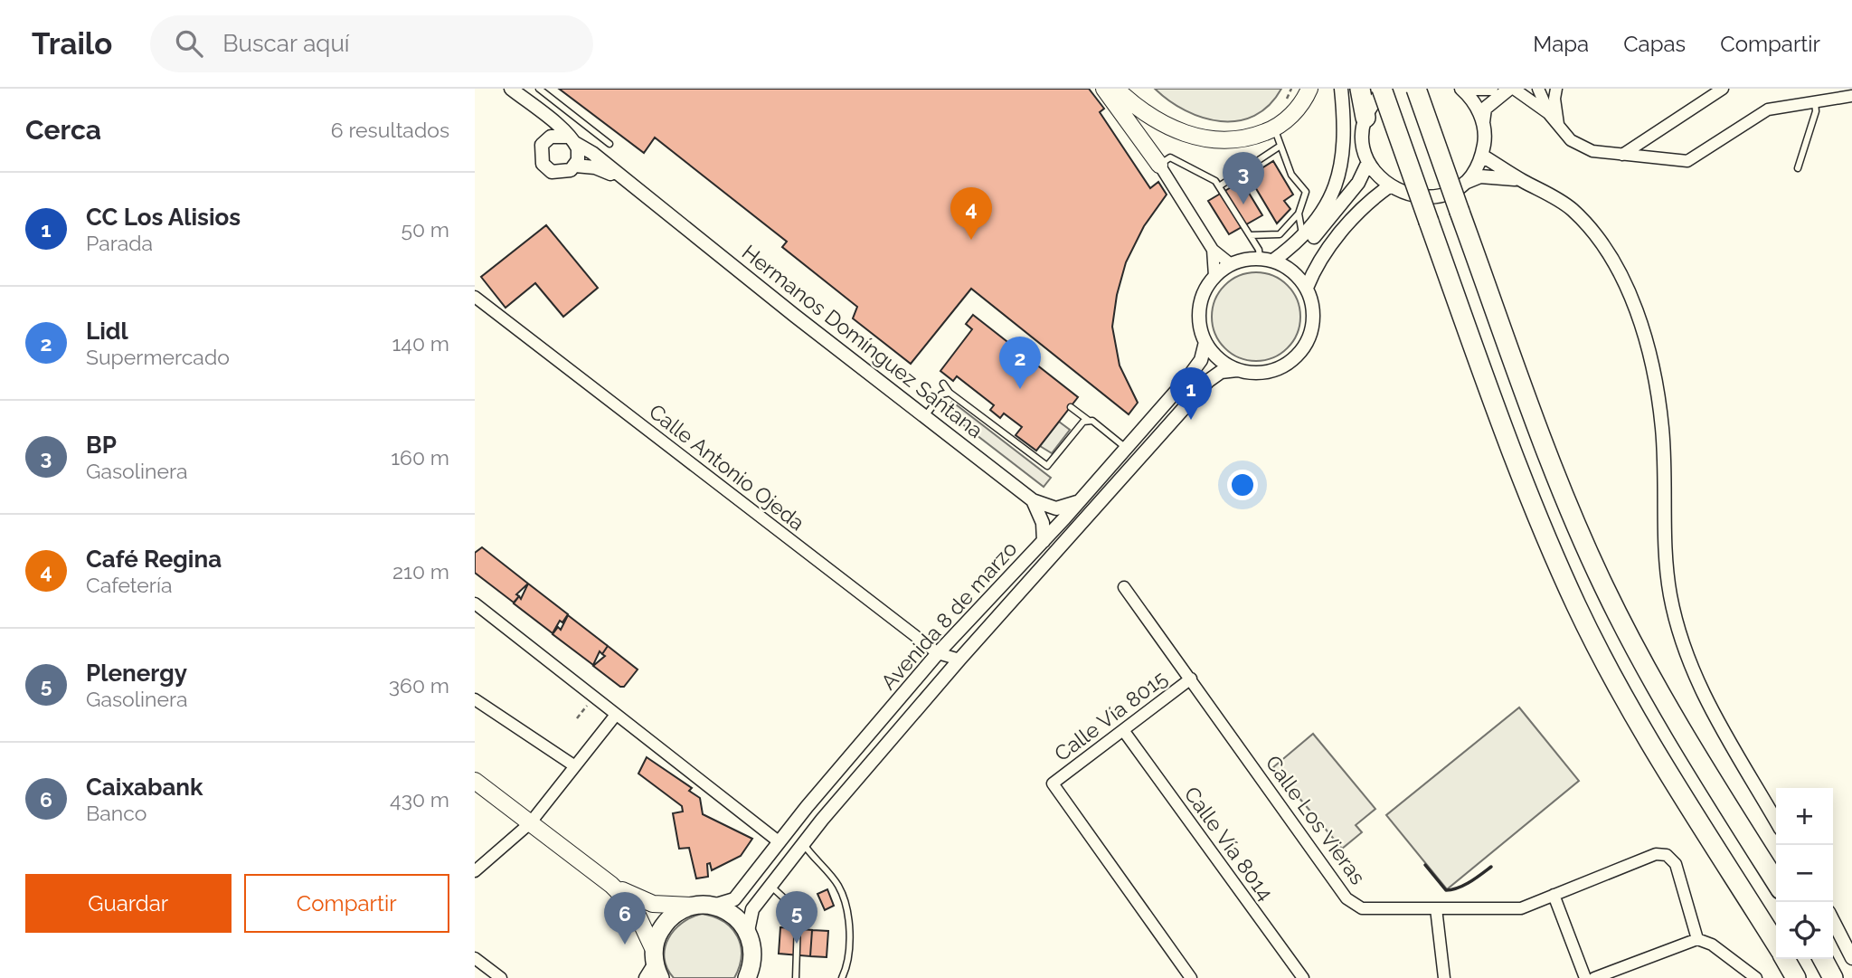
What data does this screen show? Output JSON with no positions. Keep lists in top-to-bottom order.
{
  "streets": {
    "street": [
      "Hermanos Domínguez Santana",
      "Calle Antonio Ojeda",
      "Avenida 8 de marzo",
      "Calle Vía 8015",
      "Calle Los Vieras",
      "Calle Vía 8014"
    ]
  },
  "crossings": [
    ["Hermanos Domínguez Santana", "Avenida 8 de marzo"],
    ["Calle Antonio Ojeda", "Avenida 8 de marzo"],
    ["Calle Vía 8015", "Calle Los Vieras"],
    ["Calle Vía 8015", "Calle Vía 8014"]
  ],
  "page": {
    "header": "Trailo",
    "search": "Buscar aquí",
    "nav": ["Mapa", "Capas", "Compartir"],
    "heading": ["Cerca", "6 resultados"],
    "pins": [
      "3",
      "4",
      "2",
      "1",
      "5",
      "6"
    ],
    "list": [
      {
        "mark": "1",
        "name": "CC Los Alisios",
        "note": "Parada",
        "value": "50 m"
      },
      {
        "mark": "2",
        "name": "Lidl",
        "note": "Supermercado",
        "value": "140 m"
      },
      {
        "mark": "3",
        "name": "BP",
        "note": "Gasolinera",
        "value": "160 m"
      },
      {
        "mark": "4",
        "name": "Café Regina",
        "note": "Cafetería",
        "value": "210 m"
      },
      {
        "mark": "5",
        "name": "Plenergy",
        "note": "Gasolinera",
        "value": "360 m"
      },
      {
        "mark": "6",
        "name": "Caixabank",
        "note": "Banco",
        "value": "430 m"
      }
    ],
    "map_buttons": ["+", "−"],
    "buttons": ["Guardar", "Compartir"]
  }
}
